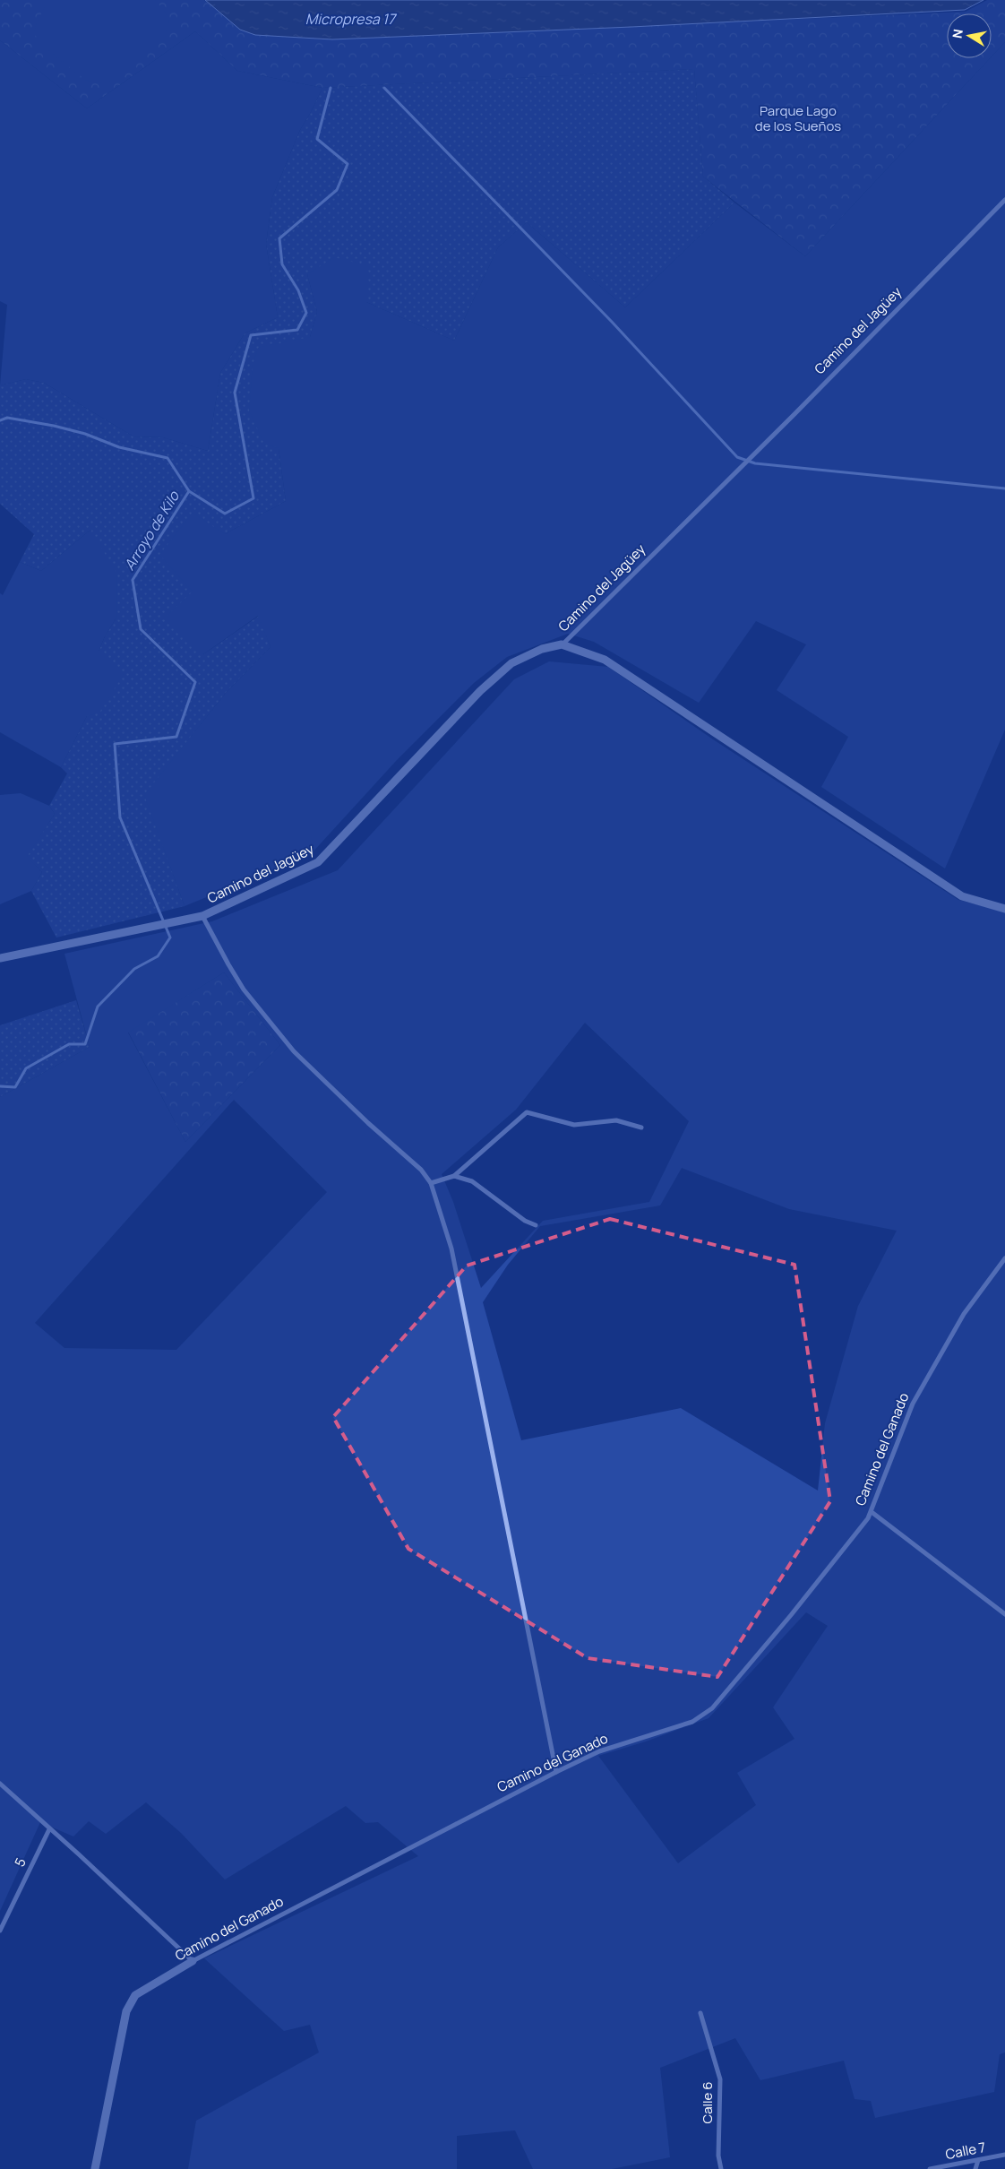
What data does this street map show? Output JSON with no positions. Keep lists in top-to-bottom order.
{
  "streets": {
    "street": [
      "Camino del Jagüey",
      "Camino del Ganado",
      "5",
      "Calle 6",
      "Calle 7"
    ]
  },
  "water": ["Micropresa 17", "Arroyo de Kilo"],
  "parks": ["Parque Lago de los Sueños"],
  "north": "left"
}
